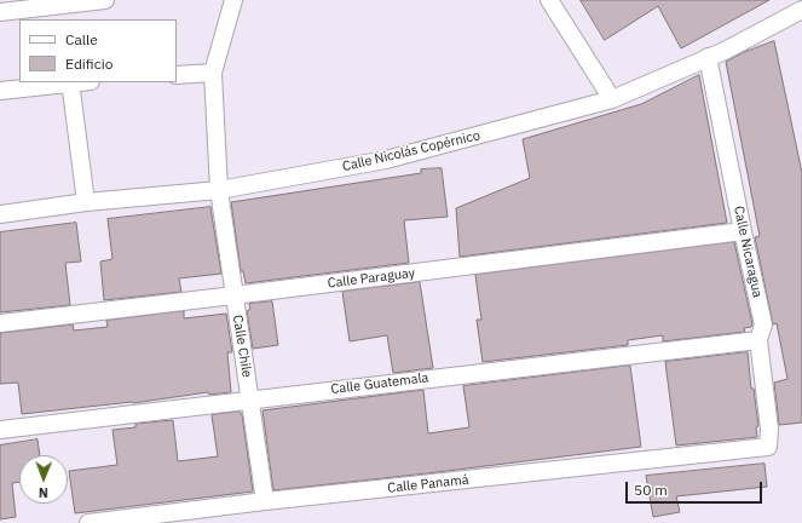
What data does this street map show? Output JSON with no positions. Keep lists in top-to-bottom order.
{
  "streets": {
    "street": [
      "Calle Nicolás Copérnico",
      "Calle Nicaragua",
      "Calle Paraguay",
      "Calle Chile",
      "Calle Guatemala",
      "Calle Panamá"
    ]
  },
  "crossings": [
    ["Calle Nicolás Copérnico", "Calle Nicaragua"],
    ["Calle Nicolás Copérnico", "Calle Chile"],
    ["Calle Nicaragua", "Calle Paraguay"],
    ["Calle Nicaragua", "Calle Guatemala"],
    ["Calle Nicaragua", "Calle Panamá"],
    ["Calle Paraguay", "Calle Chile"],
    ["Calle Chile", "Calle Guatemala"],
    ["Calle Chile", "Calle Panamá"]
  ],
  "legend": ["Calle", "Edificio"],
  "scale_bar": "50 m",
  "north": "bottom"
}
